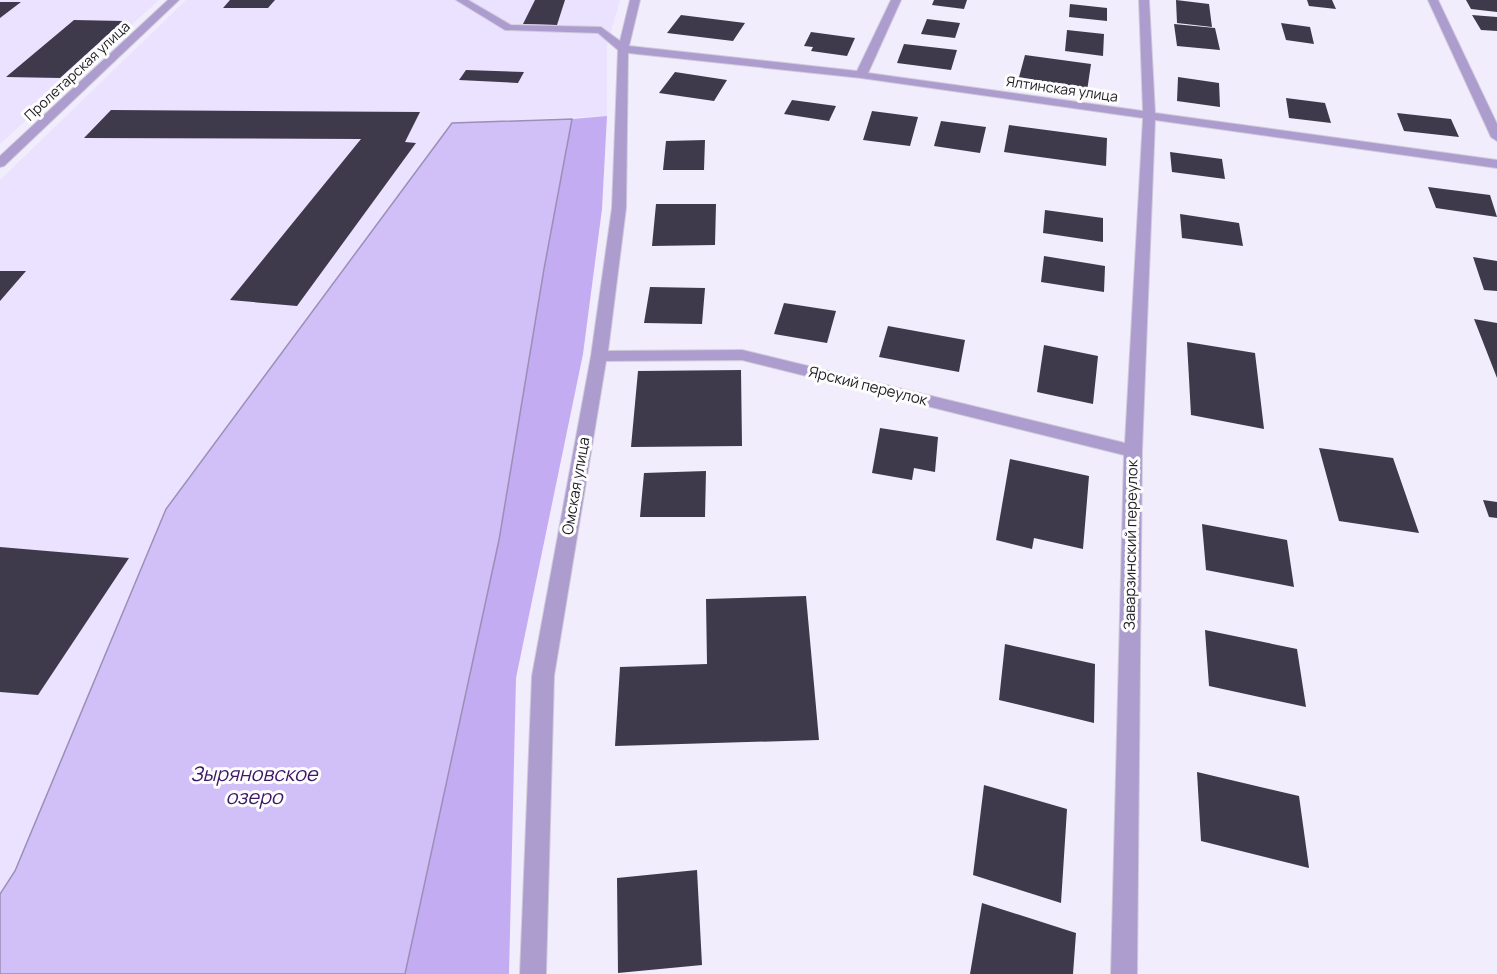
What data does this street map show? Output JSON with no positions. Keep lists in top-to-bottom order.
{
  "streets": {
    "street": [
      "Пролетарская улица",
      "Ялтинская улица",
      "Ярский переулок",
      "Омская улица",
      "Заварзинский переулок"
    ]
  },
  "crossings": [
    ["Ялтинская улица", "Омская улица"],
    ["Ялтинская улица", "Заварзинский переулок"],
    ["Ярский переулок", "Омская улица"],
    ["Ярский переулок", "Заварзинский переулок"]
  ],
  "water": ["Зыряновское озеро"]
}
